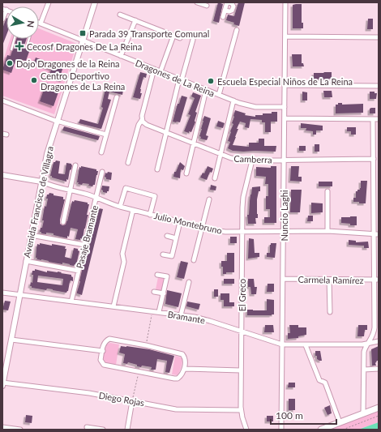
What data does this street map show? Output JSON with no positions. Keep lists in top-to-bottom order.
{
  "streets": {
    "street": [
      "Dragones de La Reina",
      "Camberra",
      "Avenida Francisco de Villagra",
      "Nuncio Laghi",
      "Julio Montebruno",
      "Pasaje Bramante",
      "Carmela Ramírez",
      "El Greco",
      "Bramante",
      "Diego Rojas"
    ]
  },
  "crossings": [
    ["Dragones de La Reina", "Avenida Francisco de Villagra"],
    ["Dragones de La Reina", "Nuncio Laghi"],
    ["Camberra", "Nuncio Laghi"],
    ["Camberra", "El Greco"],
    ["Avenida Francisco de Villagra", "Julio Montebruno"],
    ["Avenida Francisco de Villagra", "Bramante"],
    ["Avenida Francisco de Villagra", "Diego Rojas"],
    ["Nuncio Laghi", "Julio Montebruno"],
    ["Nuncio Laghi", "Carmela Ramírez"],
    ["Nuncio Laghi", "Bramante"],
    ["Julio Montebruno", "Pasaje Bramante"],
    ["Julio Montebruno", "El Greco"],
    ["Pasaje Bramante", "Bramante"],
    ["El Greco", "Bramante"],
    ["El Greco", "Diego Rojas"]
  ],
  "places": {
    "transit": ["Parada 39 Transporte Comunal"],
    "health": ["Cecosf Dragones De La Reina"],
    "other": ["Dojo Dragones de la Reina", "Centro Deportivo Dragones de La Reina", "Escuela Especial Niños de La Reina"]
  },
  "scale_bar": "100 m",
  "north": "right"
}
